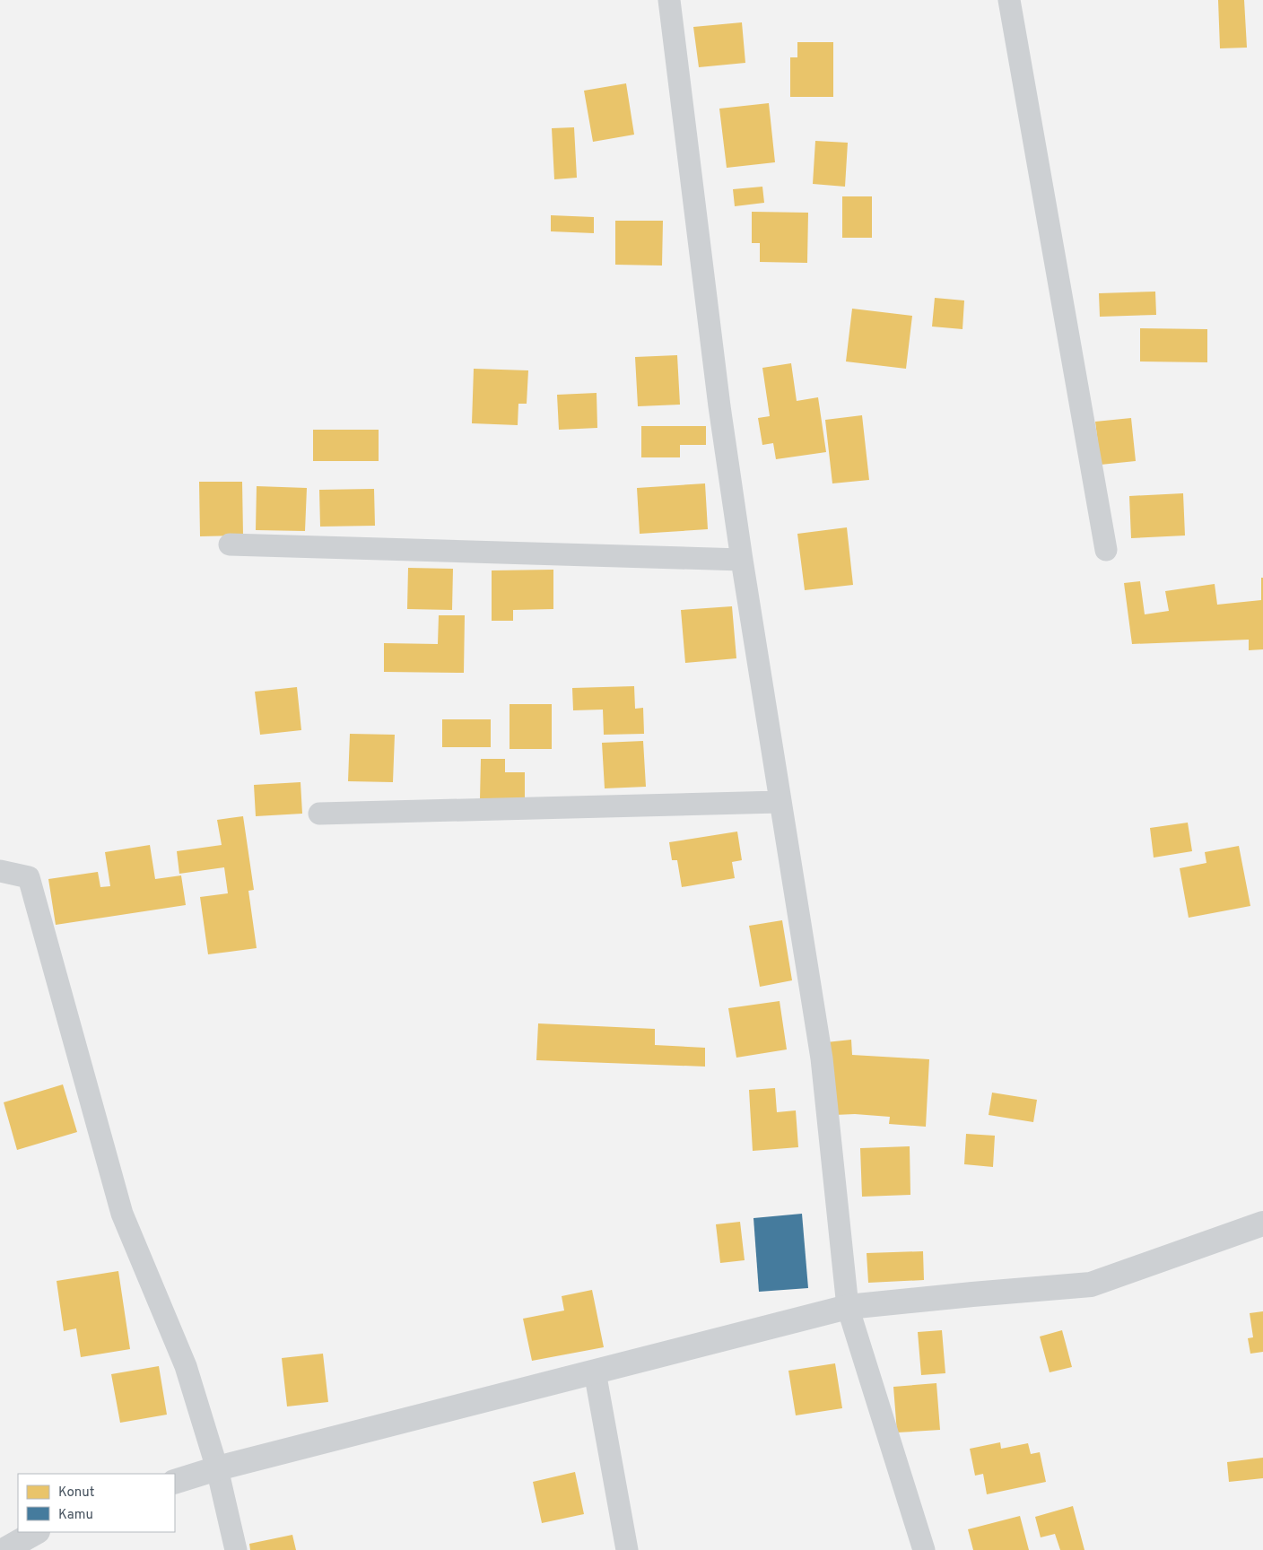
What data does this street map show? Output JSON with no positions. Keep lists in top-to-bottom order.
{
  "legend": ["Konut", "Kamu"]
}
